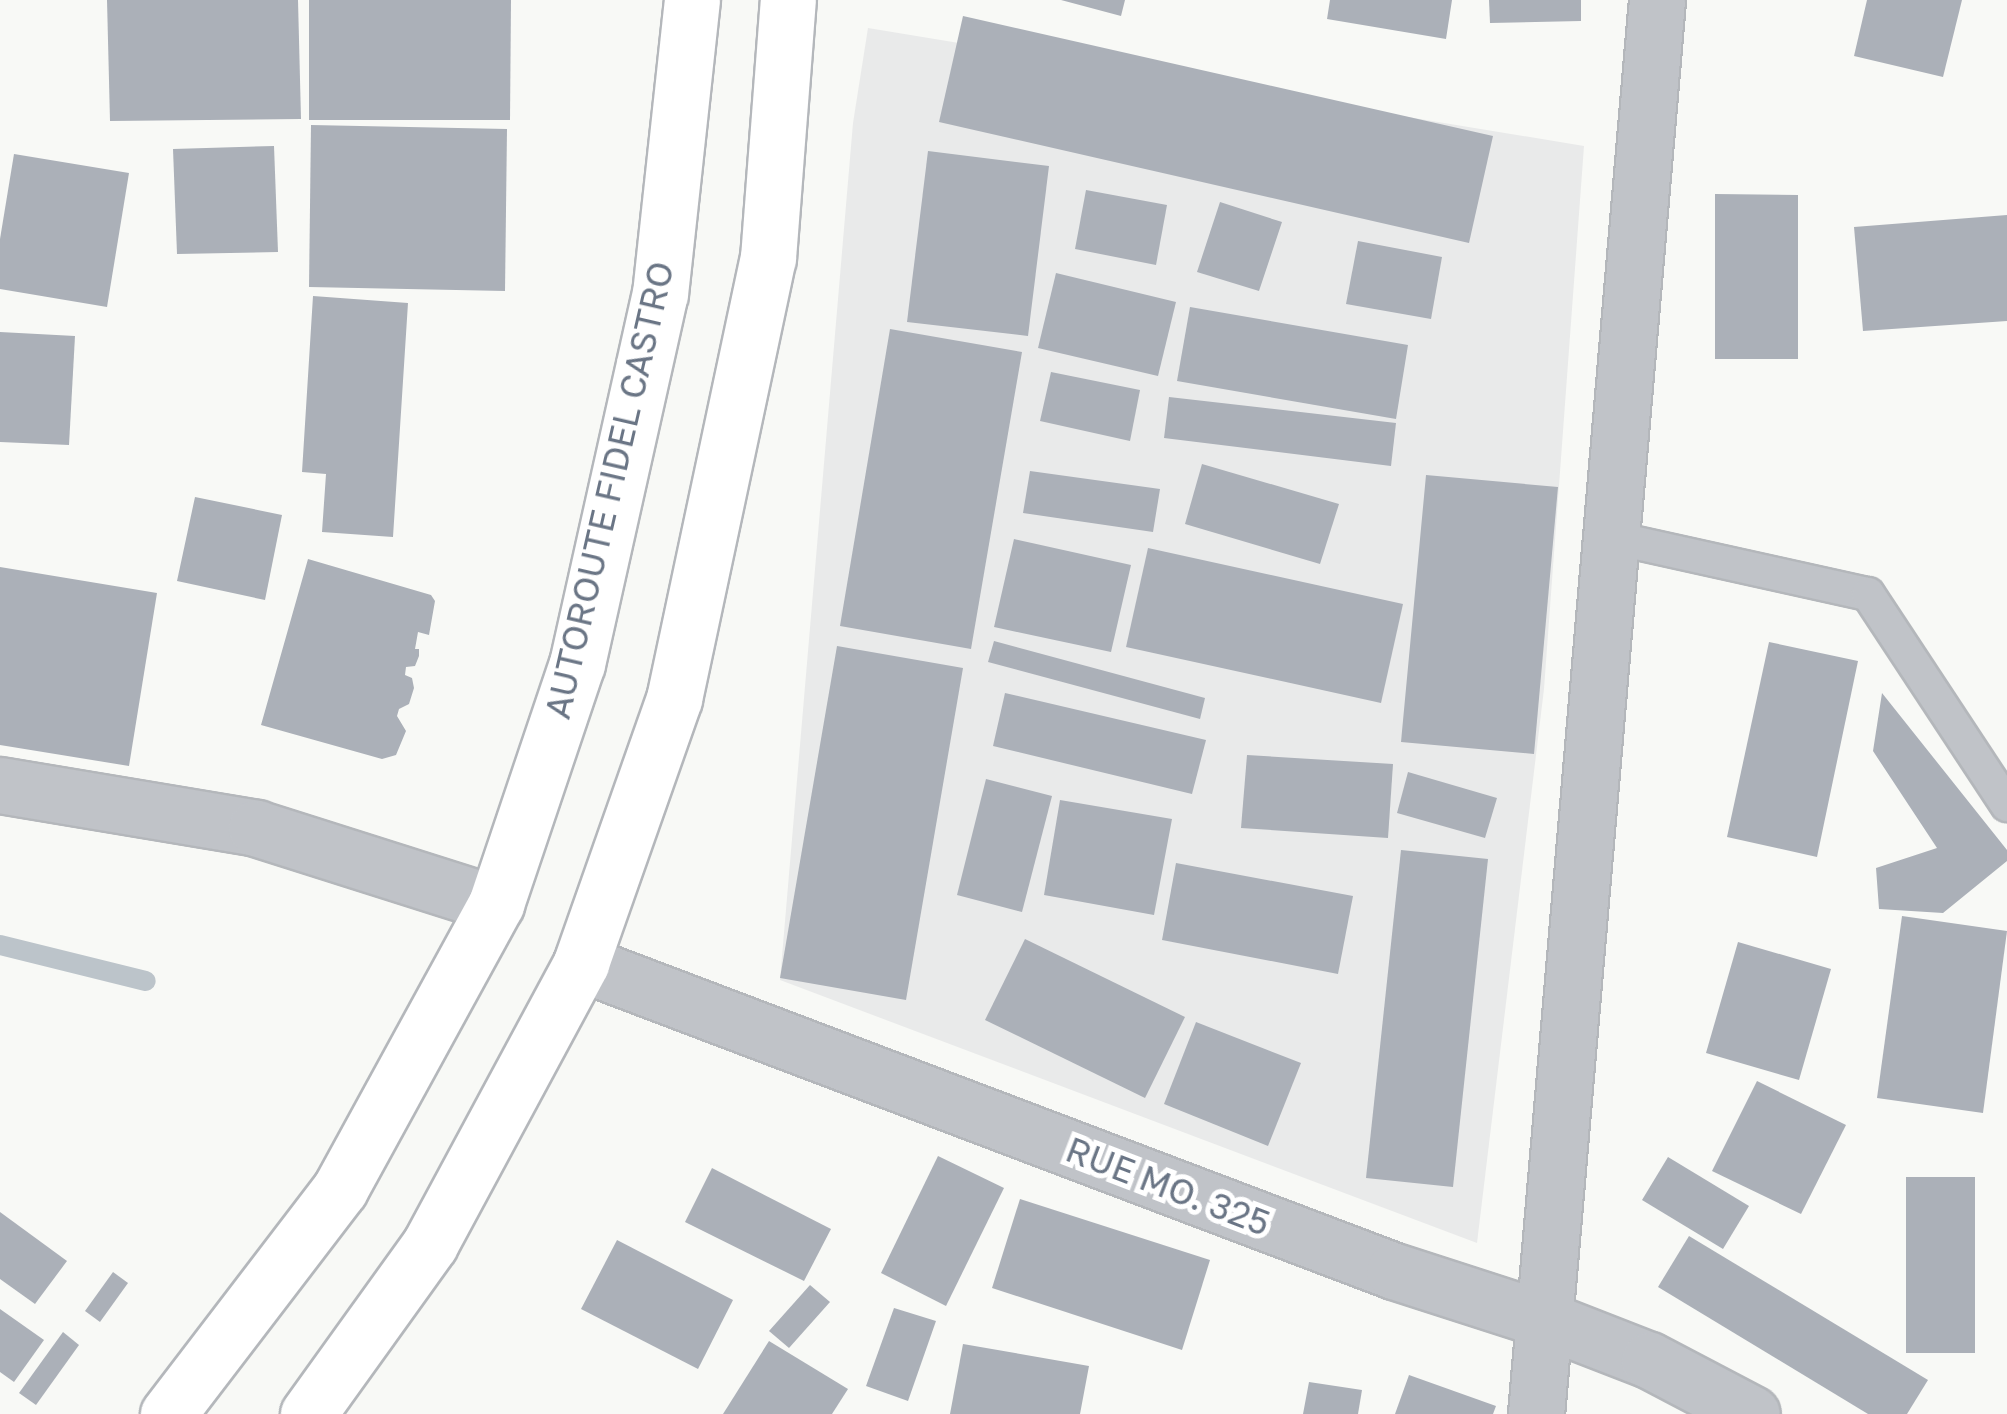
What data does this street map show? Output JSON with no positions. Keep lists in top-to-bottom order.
{
  "streets": {
    "highway": ["AUTOROUTE FIDEL CASTRO"],
    "street": ["RUE MO. 325"]
  }
}
